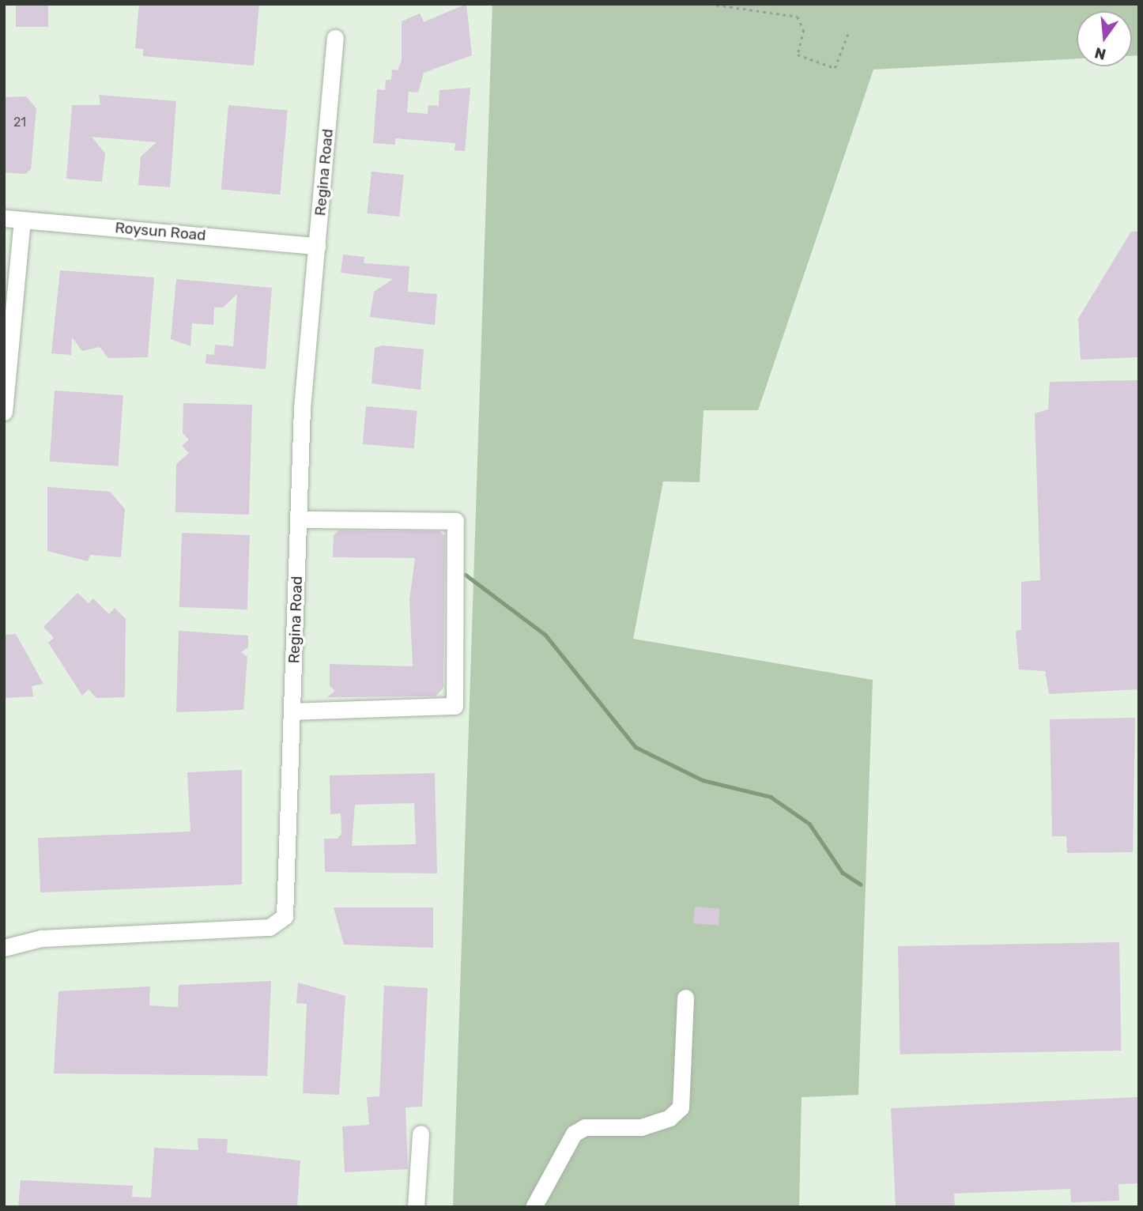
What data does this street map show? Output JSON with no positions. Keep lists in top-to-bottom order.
{
  "streets": {
    "street": ["Regina Road", "Roysun Road"]
  },
  "crossings": [
    ["Regina Road", "Roysun Road"]
  ],
  "house_numbers": ["21"],
  "north": "bottom"
}
